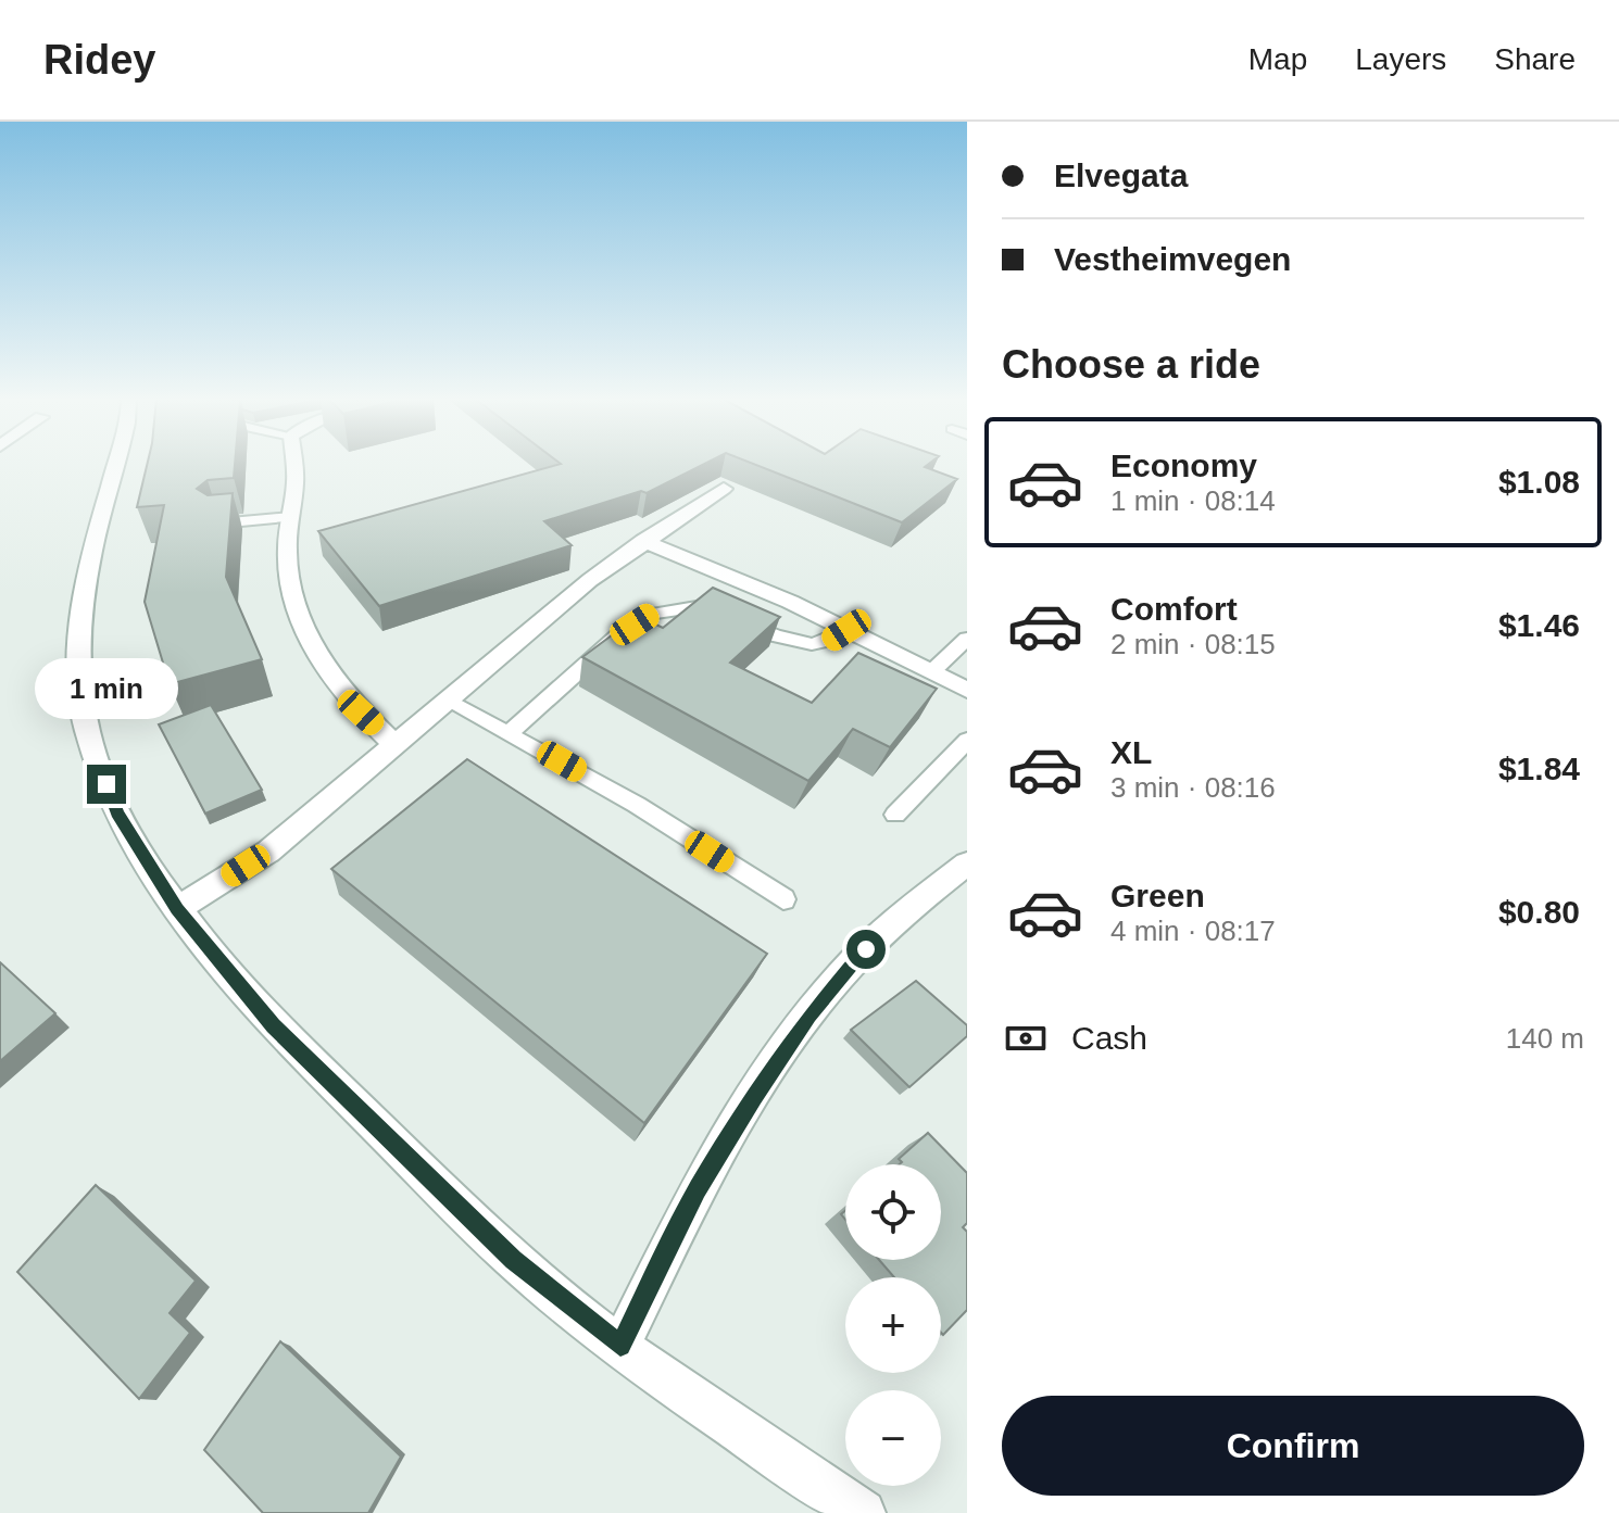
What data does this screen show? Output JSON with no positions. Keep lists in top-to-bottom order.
{
  "page": {
    "header": "Ridey",
    "nav": ["Map", "Layers", "Share"],
    "banner": ["Elvegata", "Vestheimvegen"],
    "heading": "Choose a ride",
    "list": [
      {
        "name": "Economy",
        "note": "1 min · 08:14",
        "value": "$1.08"
      },
      {
        "name": "Comfort",
        "note": "2 min · 08:15",
        "value": "$1.46"
      },
      {
        "name": "XL",
        "note": "3 min · 08:16",
        "value": "$1.84"
      },
      {
        "name": "Green",
        "note": "4 min · 08:17",
        "value": "$0.80"
      }
    ],
    "bubble": "1 min",
    "pay": ["Cash", "140 m"],
    "map_buttons": ["+", "−"],
    "buttons": "Confirm"
  }
}
